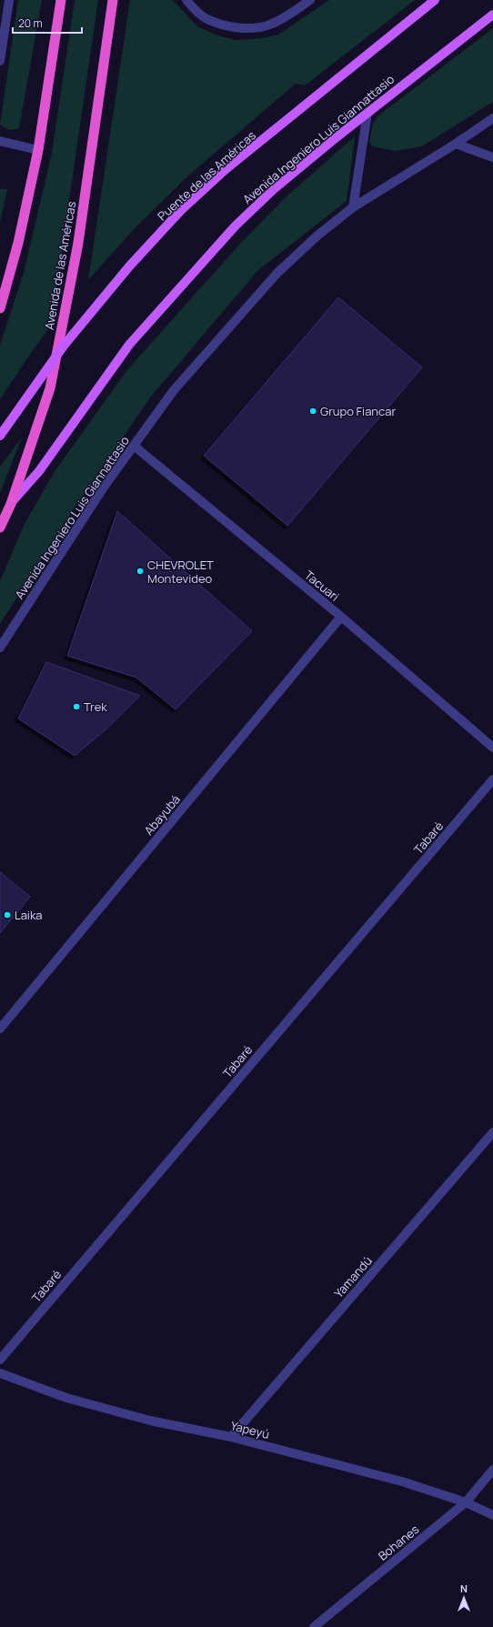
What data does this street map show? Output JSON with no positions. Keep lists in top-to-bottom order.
{
  "streets": {
    "highway": ["Avenida de las Américas"],
    "main road": ["Avenida Ingeniero Luis Giannattasio", "Puente de las Américas"],
    "street": [
      "Tacuari",
      "Abayubá",
      "Tabaré",
      "Yamandú",
      "Yapeyú",
      "Bohanes"
    ]
  },
  "crossings": [
    ["Avenida Ingeniero Luis Giannattasio", "Avenida de las Américas"],
    ["Avenida Ingeniero Luis Giannattasio", "Tacuari"],
    ["Tacuari", "Abayubá"],
    ["Yamandú", "Yapeyú"],
    ["Yapeyú", "Bohanes"]
  ],
  "places": [
    "Grupo Fiancar",
    "CHEVROLET Montevideo",
    "Trek",
    "Laika"
  ],
  "scale_bar": "20 m",
  "north": "top"
}
